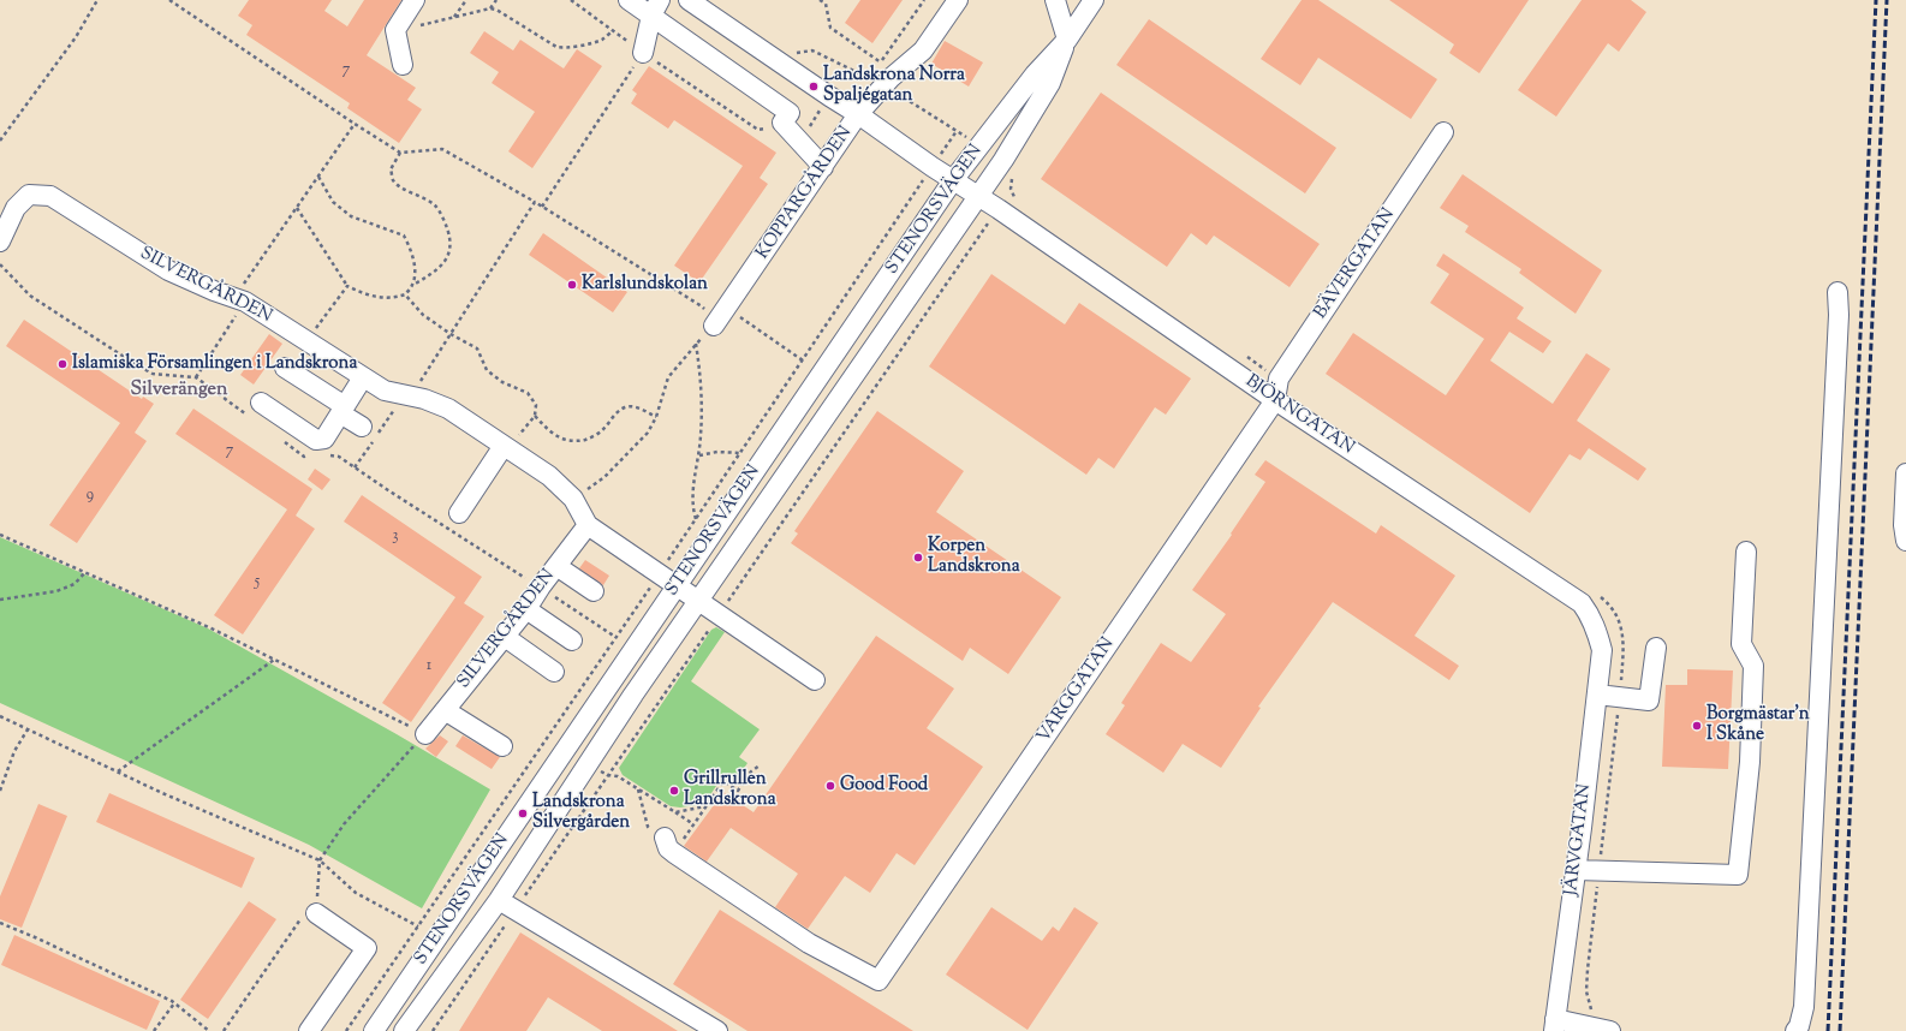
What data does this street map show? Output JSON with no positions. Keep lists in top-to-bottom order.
{
  "streets": {
    "street": [
      "KOPPARGÅRDEN",
      "STENORSVÄGEN",
      "BÄVERGATAN",
      "SILVERGÅRDEN",
      "BJÖRNGATAN",
      "VARGGATAN",
      "JÄRVGATAN"
    ]
  },
  "crossings": [
    ["KOPPARGÅRDEN", "BJÖRNGATAN"],
    ["STENORSVÄGEN", "SILVERGÅRDEN"],
    ["STENORSVÄGEN", "BJÖRNGATAN"],
    ["BÄVERGATAN", "BJÖRNGATAN"],
    ["BÄVERGATAN", "VARGGATAN"],
    ["BJÖRNGATAN", "VARGGATAN"],
    ["BJÖRNGATAN", "JÄRVGATAN"]
  ],
  "districts": ["Silverängen"],
  "places": [
    "Landskrona Norra Spaljégatan",
    "Karlslundskolan",
    "Islamiska Församlingen i Landskrona",
    "Korpen Landskrona",
    "Borgmästar'n I Skåne",
    "Good Food",
    "Grillrullen Landskrona",
    "Landskrona Silvergården"
  ],
  "house_numbers": [
    "7",
    "7",
    "9",
    "3",
    "5",
    "1"
  ]
}
